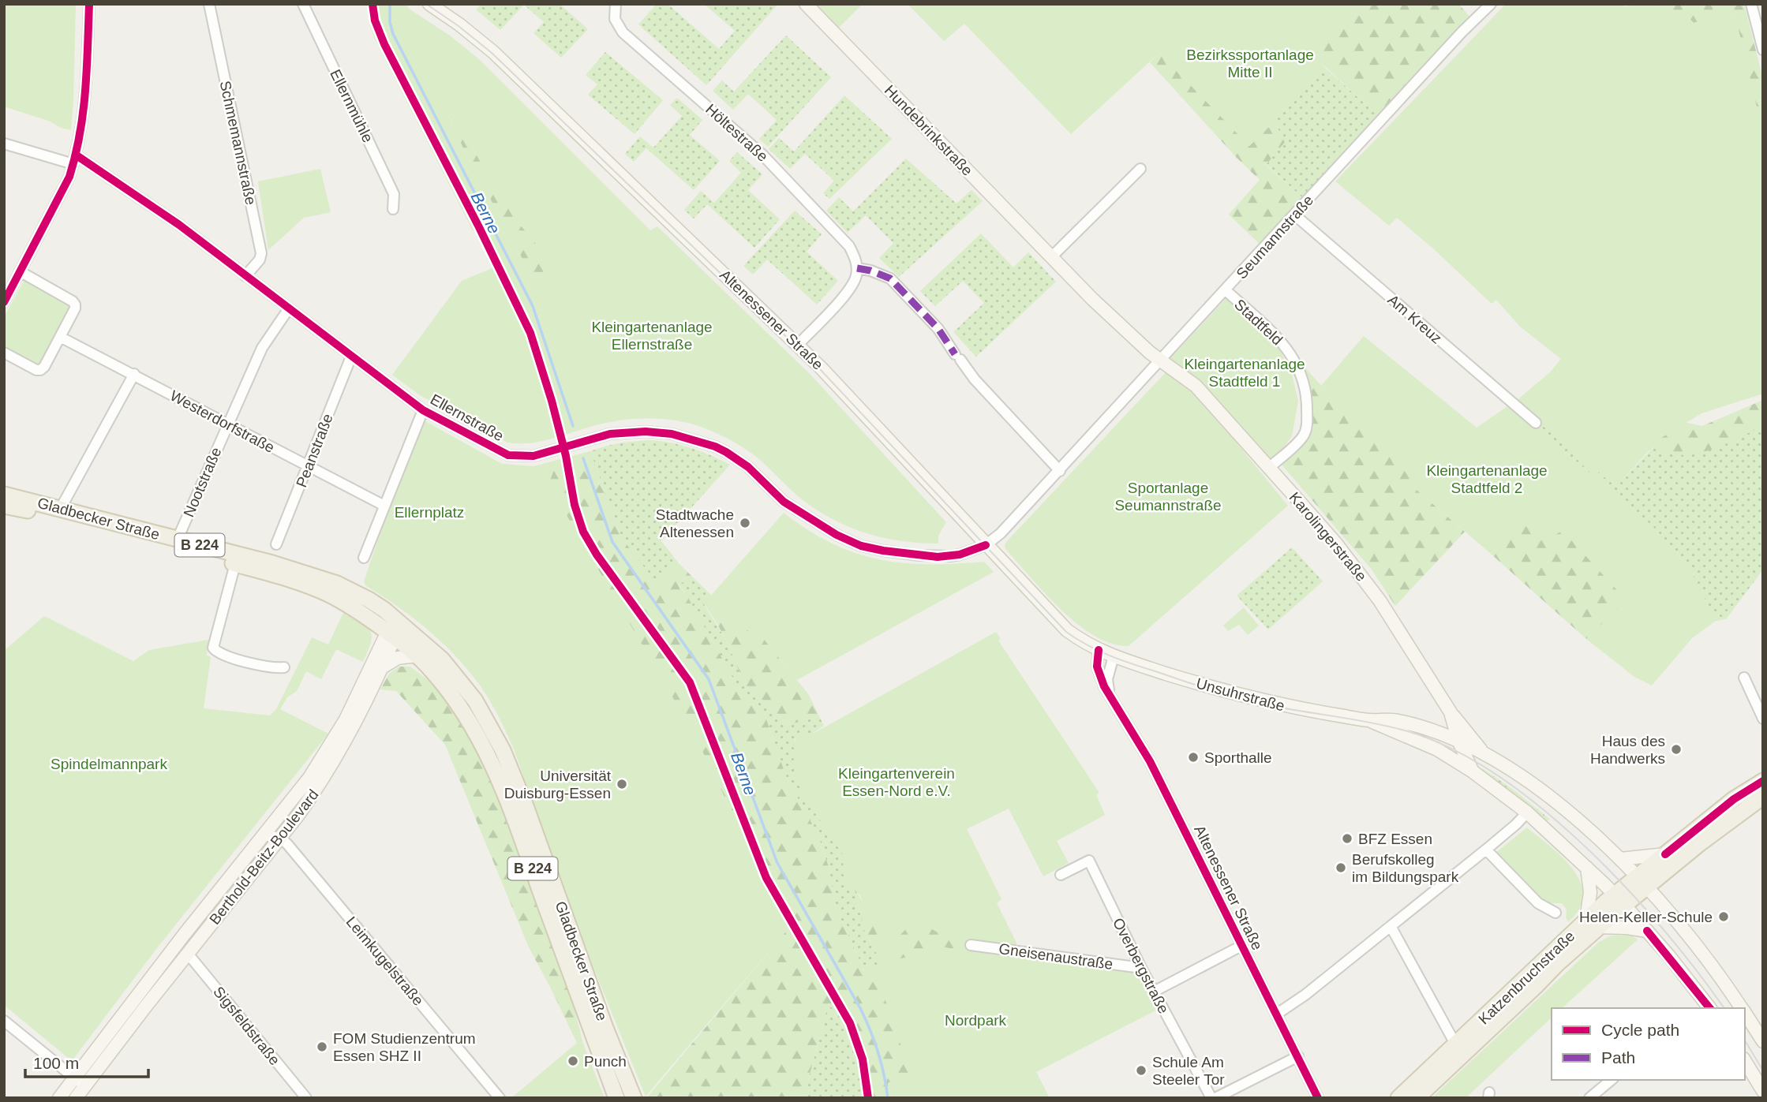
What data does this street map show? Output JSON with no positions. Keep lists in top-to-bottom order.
{
  "streets": {
    "main road": [
      "Hundebrinkstraße",
      "Altenessener Straße",
      "Gladbecker Straße",
      "Karolingerstraße",
      "B 224",
      "Unsuhrstraße",
      "Berthold-Beitz-Boulevard",
      "Katzenbruchstraße"
    ],
    "street": [
      "Ellernmühle",
      "Höltestraße",
      "Schmemannstraße",
      "Seumannstraße",
      "Am Kreuz",
      "Stadtfeld",
      "Ellernstraße",
      "Westerdorfstraße",
      "Peanstraße",
      "Nootstraße",
      "Gneisenaustraße",
      "Leimkugelstraße",
      "Overbergstraße",
      "Sigsfeldstraße"
    ]
  },
  "crossings": [
    ["Hundebrinkstraße", "Seumannstraße"],
    ["Hundebrinkstraße", "Karolingerstraße"],
    ["Schmemannstraße", "Ellernstraße"],
    ["Seumannstraße", "Am Kreuz"],
    ["Seumannstraße", "Altenessener Straße"],
    ["Seumannstraße", "Stadtfeld"],
    ["Seumannstraße", "Ellernstraße"],
    ["Seumannstraße", "Karolingerstraße"],
    ["Altenessener Straße", "Ellernstraße"],
    ["Altenessener Straße", "Unsuhrstraße"],
    ["Stadtfeld", "Karolingerstraße"],
    ["Ellernstraße", "Peanstraße"],
    ["Ellernstraße", "Nootstraße"],
    ["Westerdorfstraße", "Peanstraße"],
    ["Westerdorfstraße", "Nootstraße"],
    ["Nootstraße", "Gladbecker Straße"],
    ["Gladbecker Straße", "Berthold-Beitz-Boulevard"],
    ["Karolingerstraße", "Unsuhrstraße"],
    ["Karolingerstraße", "Katzenbruchstraße"],
    ["Berthold-Beitz-Boulevard", "Leimkugelstraße"],
    ["Berthold-Beitz-Boulevard", "Sigsfeldstraße"],
    ["Gneisenaustraße", "Overbergstraße"]
  ],
  "water": ["Berne"],
  "parks": [
    "Bezirkssportanlage Mitte II",
    "Kleingartenanlage Ellernstraße",
    "Kleingartenanlage Stadtfeld 1",
    "Kleingartenanlage Stadtfeld 2",
    "Sportanlage Seumannstraße",
    "Ellernplatz",
    "Spindelmannpark",
    "Kleingartenverein Essen-Nord e.V.",
    "Nordpark"
  ],
  "places": [
    "Stadtwache Altenessen",
    "Haus des Handwerks",
    "Sporthalle",
    "Universität Duisburg-Essen",
    "BFZ Essen",
    "Berufskolleg im Bildungspark",
    "Helen-Keller-Schule",
    "FOM Studienzentrum Essen SHZ II",
    "Punch",
    "Schule Am Steeler Tor"
  ],
  "legend": ["Cycle path", "Path"],
  "scale_bar": "100 m"
}
